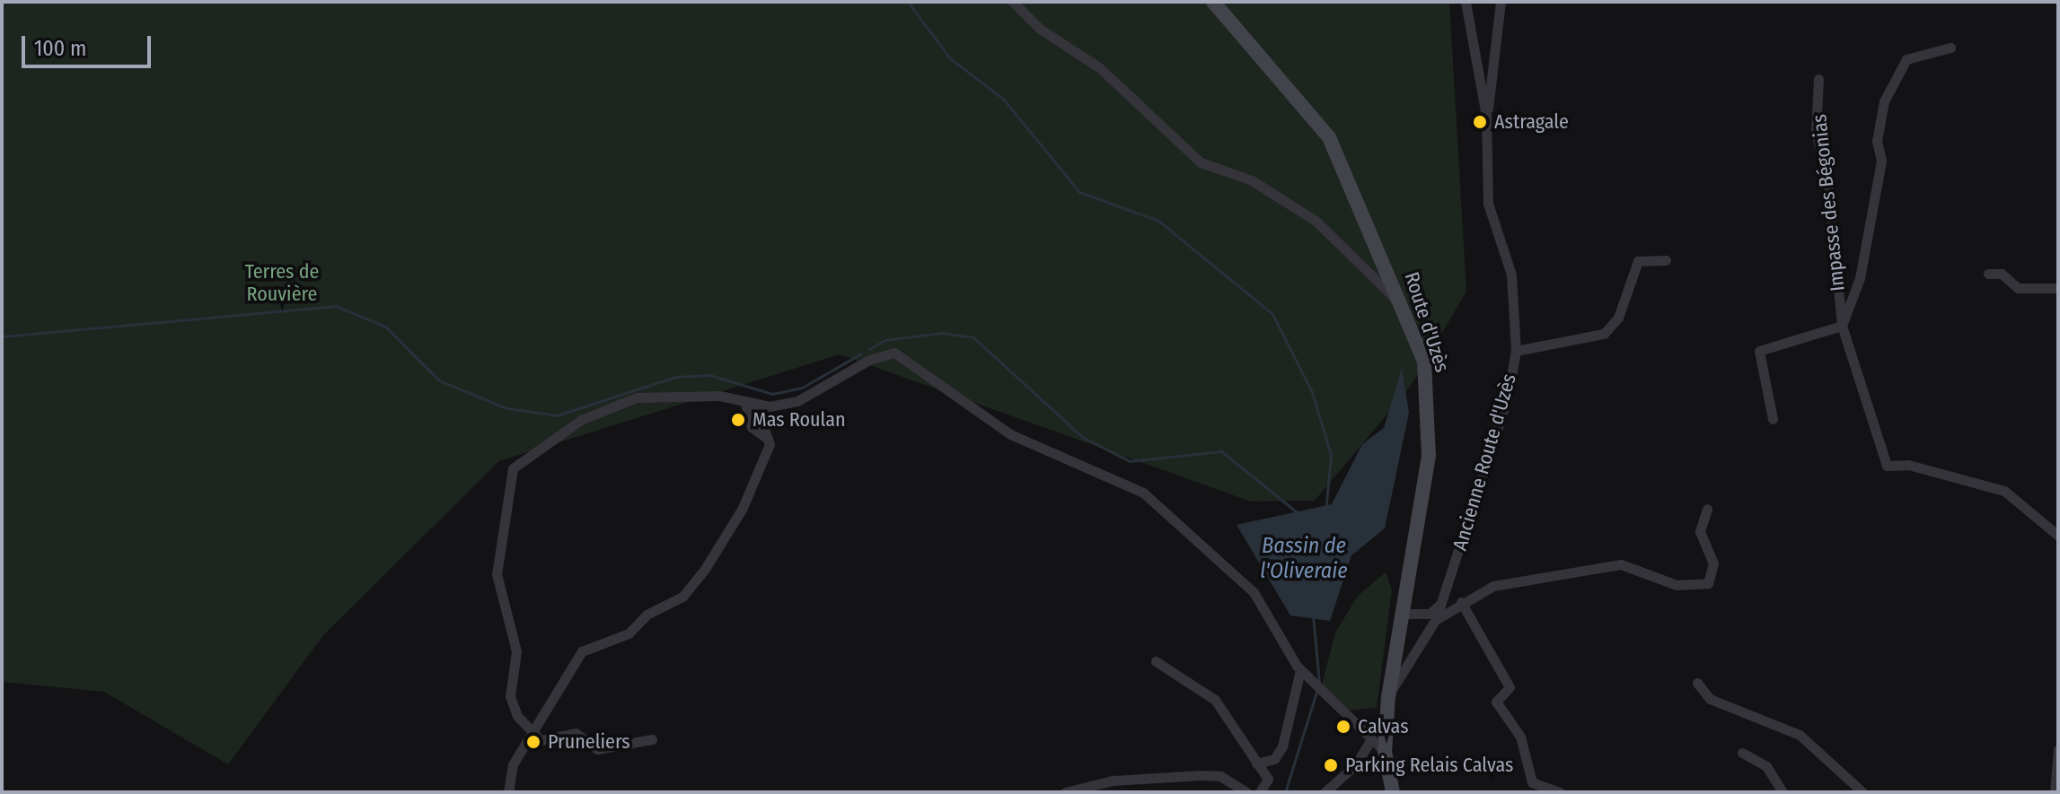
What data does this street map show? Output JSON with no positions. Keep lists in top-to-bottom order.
{
  "streets": {
    "main road": ["Route d'Uzès"],
    "street": ["Impasse des Bégonias", "Ancienne Route d'Uzès"]
  },
  "crossings": [
    ["Route d'Uzès", "Ancienne Route d'Uzès"]
  ],
  "water": ["Bassin de l'Oliveraie"],
  "parks": ["Terres de Rouvière"],
  "places": [
    "Astragale",
    "Mas Roulan",
    "Calvas",
    "Pruneliers",
    "Parking Relais Calvas"
  ],
  "scale_bar": "100 m"
}
